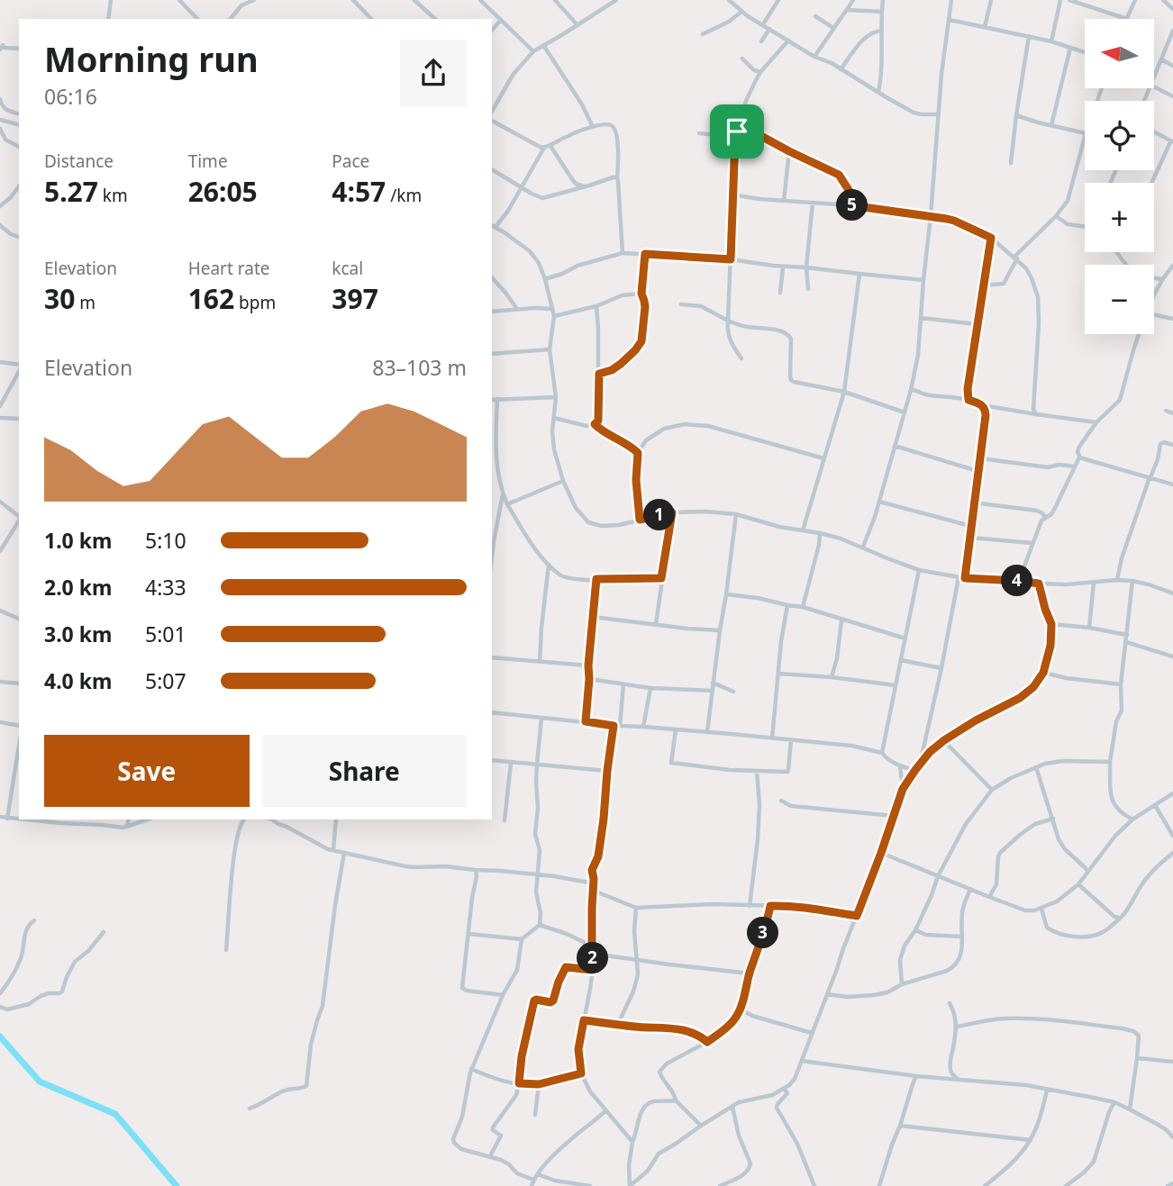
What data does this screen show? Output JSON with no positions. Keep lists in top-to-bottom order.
{
  "north": "left",
  "page": {
    "map_buttons": ["+", "−"],
    "heading": ["Morning run", "06:16"],
    "stats": [
      ["Distance", "5.27 km"],
      ["Time", "26:05"],
      ["Pace", "4:57 /km"],
      ["Elevation", "30 m"],
      ["Heart rate", "162 bpm"],
      ["kcal", "397"]
    ],
    "pins": [
      "5",
      "1",
      "4",
      "3",
      "2"
    ],
    "chart": ["Elevation", "83–103 m"],
    "list": [
      {
        "name": "1.0 km",
        "note": "5:10"
      },
      {
        "name": "2.0 km",
        "note": "4:33"
      },
      {
        "name": "3.0 km",
        "note": "5:01"
      },
      {
        "name": "4.0 km",
        "note": "5:07"
      }
    ],
    "buttons": ["Save", "Share"]
  }
}
